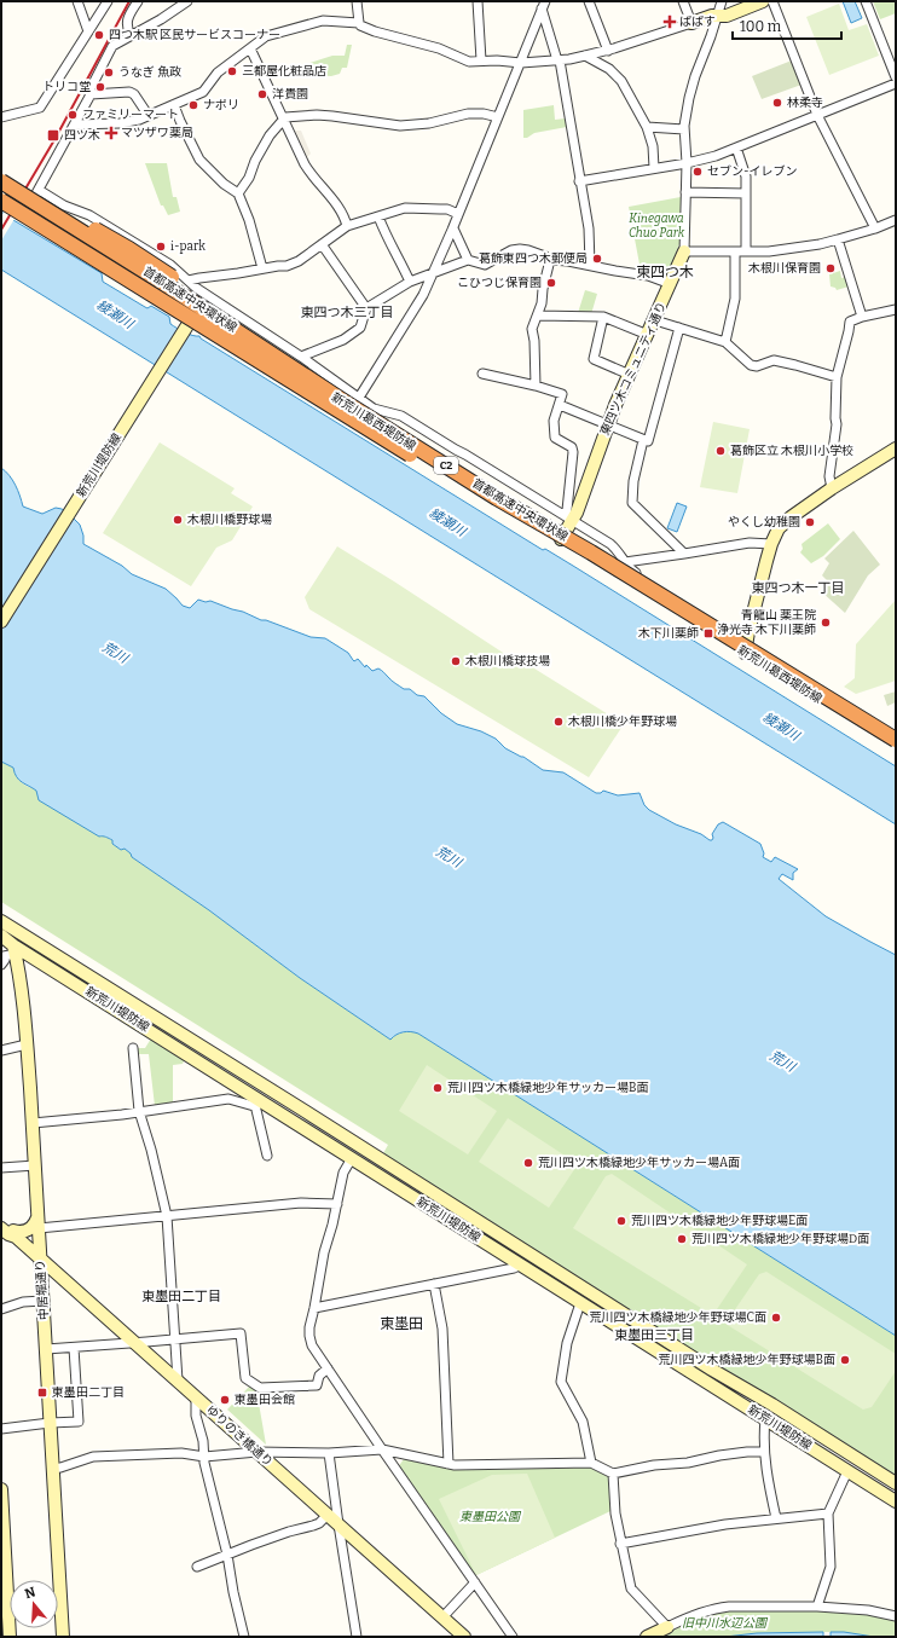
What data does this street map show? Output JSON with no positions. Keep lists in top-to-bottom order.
{
  "streets": {
    "highway": ["首都高速中央環状線", "C2"],
    "main road": [
      "東四ツ木コミュニティ通り",
      "新荒川葛西堤防線",
      "新荒川堤防線",
      "中居堀通り",
      "ゆりのき橋通り"
    ]
  },
  "crossings": [
    ["首都高速中央環状線", "新荒川葛西堤防線"],
    ["東四ツ木コミュニティ通り", "新荒川葛西堤防線"],
    ["新荒川葛西堤防線", "新荒川堤防線"],
    ["新荒川堤防線", "中居堀通り"],
    ["中居堀通り", "ゆりのき橋通り"]
  ],
  "districts": [
    "東四つ木",
    "東四つ木三丁目",
    "東四つ木一丁目",
    "東墨田二丁目",
    "東墨田",
    "東墨田三丁目"
  ],
  "water": ["綾瀬川", "荒川"],
  "parks": ["Kinegawa Chuo Park", "東墨田公園", "旧中川水辺公園"],
  "places": {
    "health": ["ぱぱす", "マツザワ薬局"],
    "other": [
      "四つ木駅 区民サービスコーナー",
      "三都屋化粧品店",
      "うなぎ 魚政",
      "トリコ堂",
      "洋貴園",
      "林柔寺",
      "ナポリ",
      "ファミリーマート",
      "セブン-イレブン",
      "i-park",
      "葛飾東四つ木郵便局",
      "木根川保育園",
      "こひつじ保育園",
      "葛飾区立 木根川小学校",
      "木根川橋野球場",
      "やくし幼稚園",
      "青龍山 薬王院 浄光寺 木下川薬師",
      "木根川橋球技場",
      "木根川橋少年野球場",
      "荒川四ツ木橋緑地少年サッカー場B面",
      "荒川四ツ木橋緑地少年サッカー場A面",
      "荒川四ツ木橋緑地少年野球場E面",
      "荒川四ツ木橋緑地少年野球場D面",
      "荒川四ツ木橋緑地少年野球場C面",
      "荒川四ツ木橋緑地少年野球場B面",
      "東墨田会館"
    ],
    "transit": ["四ツ木", "木下川薬師", "東墨田二丁目"]
  },
  "scale_bar": "100 m",
  "north": "top"
}
